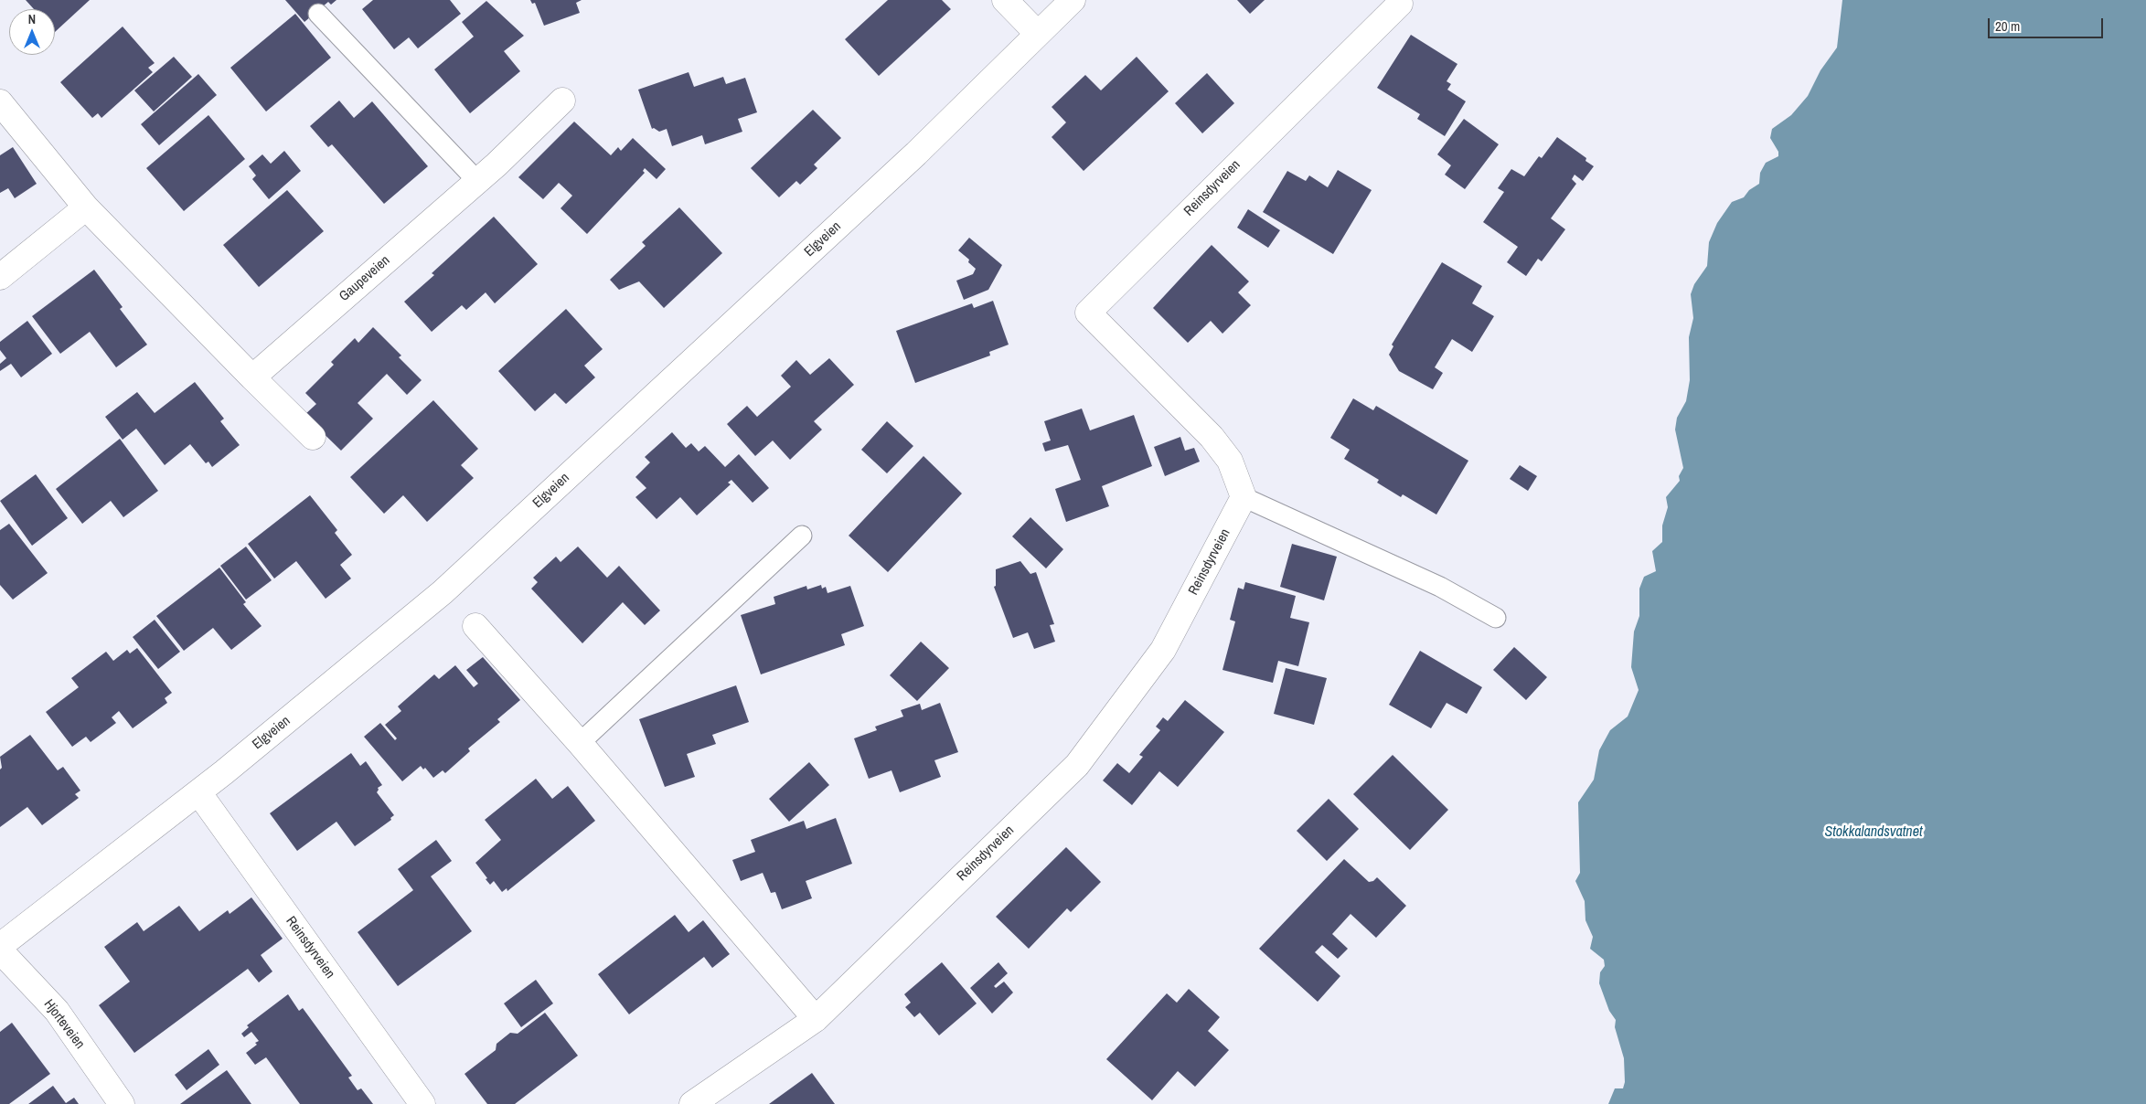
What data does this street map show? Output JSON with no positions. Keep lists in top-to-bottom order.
{
  "streets": {
    "street": [
      "Reinsdyrveien",
      "Elgveien",
      "Gaupeveien",
      "Hjorteveien"
    ]
  },
  "crossings": [
    ["Reinsdyrveien", "Elgveien"]
  ],
  "water": ["Stokkalandsvatnet"],
  "scale_bar": "20 m",
  "north": "top"
}
